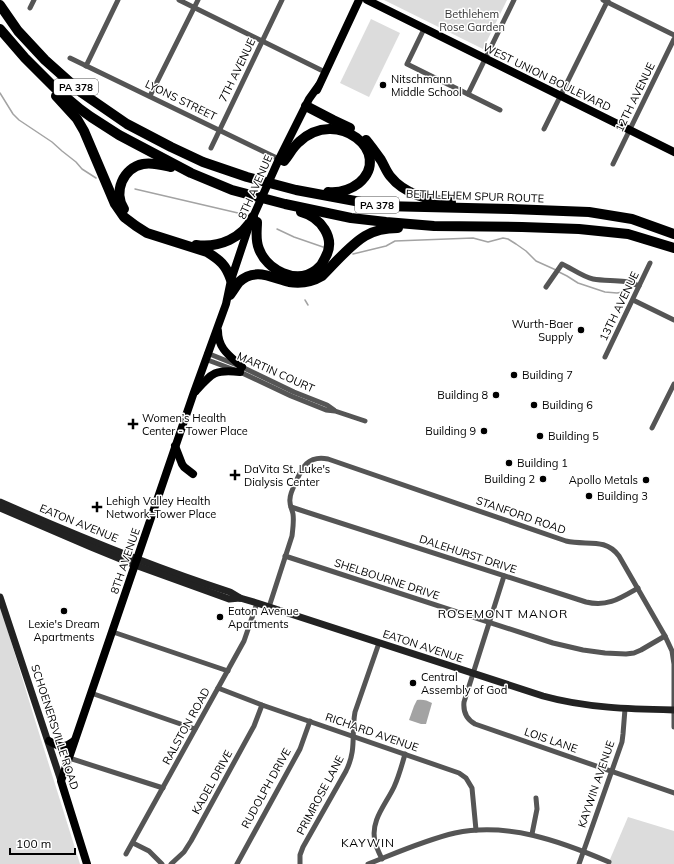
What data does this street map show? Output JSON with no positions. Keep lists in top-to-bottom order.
{
  "streets": {
    "highway": ["PA 378", "BETHLEHEM SPUR ROUTE"],
    "main road": ["WEST UNION BOULEVARD", "8TH AVENUE", "SCHOENERSVILLE ROAD"],
    "street": [
      "7TH AVENUE",
      "12TH AVENUE",
      "LYONS STREET",
      "13TH AVENUE",
      "MARTIN COURT",
      "STANFORD ROAD",
      "EATON AVENUE",
      "DALEHURST DRIVE",
      "SHELBOURNE DRIVE",
      "RALSTON ROAD",
      "RICHARD AVENUE",
      "LOIS LANE",
      "KADEL DRIVE",
      "KAYWIN AVENUE",
      "RUDOLPH DRIVE",
      "PRIMROSE LANE"
    ]
  },
  "crossings": [
    ["7TH AVENUE", "LYONS STREET"],
    ["WEST UNION BOULEVARD", "12TH AVENUE"],
    ["LYONS STREET", "8TH AVENUE"],
    ["8TH AVENUE", "MARTIN COURT"],
    ["8TH AVENUE", "EATON AVENUE"],
    ["8TH AVENUE", "SCHOENERSVILLE ROAD"],
    ["STANFORD ROAD", "EATON AVENUE"],
    ["STANFORD ROAD", "DALEHURST DRIVE"],
    ["STANFORD ROAD", "SHELBOURNE DRIVE"],
    ["EATON AVENUE", "RALSTON ROAD"],
    ["EATON AVENUE", "LOIS LANE"],
    ["EATON AVENUE", "KAYWIN AVENUE"],
    ["EATON AVENUE", "PRIMROSE LANE"],
    ["DALEHURST DRIVE", "LOIS LANE"],
    ["SHELBOURNE DRIVE", "LOIS LANE"],
    ["RALSTON ROAD", "RICHARD AVENUE"],
    ["RICHARD AVENUE", "KADEL DRIVE"],
    ["RICHARD AVENUE", "RUDOLPH DRIVE"],
    ["RICHARD AVENUE", "PRIMROSE LANE"],
    ["LOIS LANE", "KAYWIN AVENUE"]
  ],
  "districts": ["ROSEMONT MANOR", "KAYWIN"],
  "parks": ["Bethlehem Rose Garden"],
  "places": {
    "other": [
      "Nitschmann Middle School",
      "Wurth-Baer Supply",
      "Building 7",
      "Building 8",
      "Building 6",
      "Building 9",
      "Building 5",
      "Building 1",
      "Building 2",
      "Apollo Metals",
      "Building 3",
      "Lexie's Dream Apartments",
      "Eaton Avenue Apartments",
      "Central Assembly of God"
    ],
    "health": ["Women’s Health Center - Tower Place", "DaVita St. Luke's Dialysis Center", "Lehigh Valley Health Network–Tower Place"]
  },
  "scale_bar": "100 m"
}
